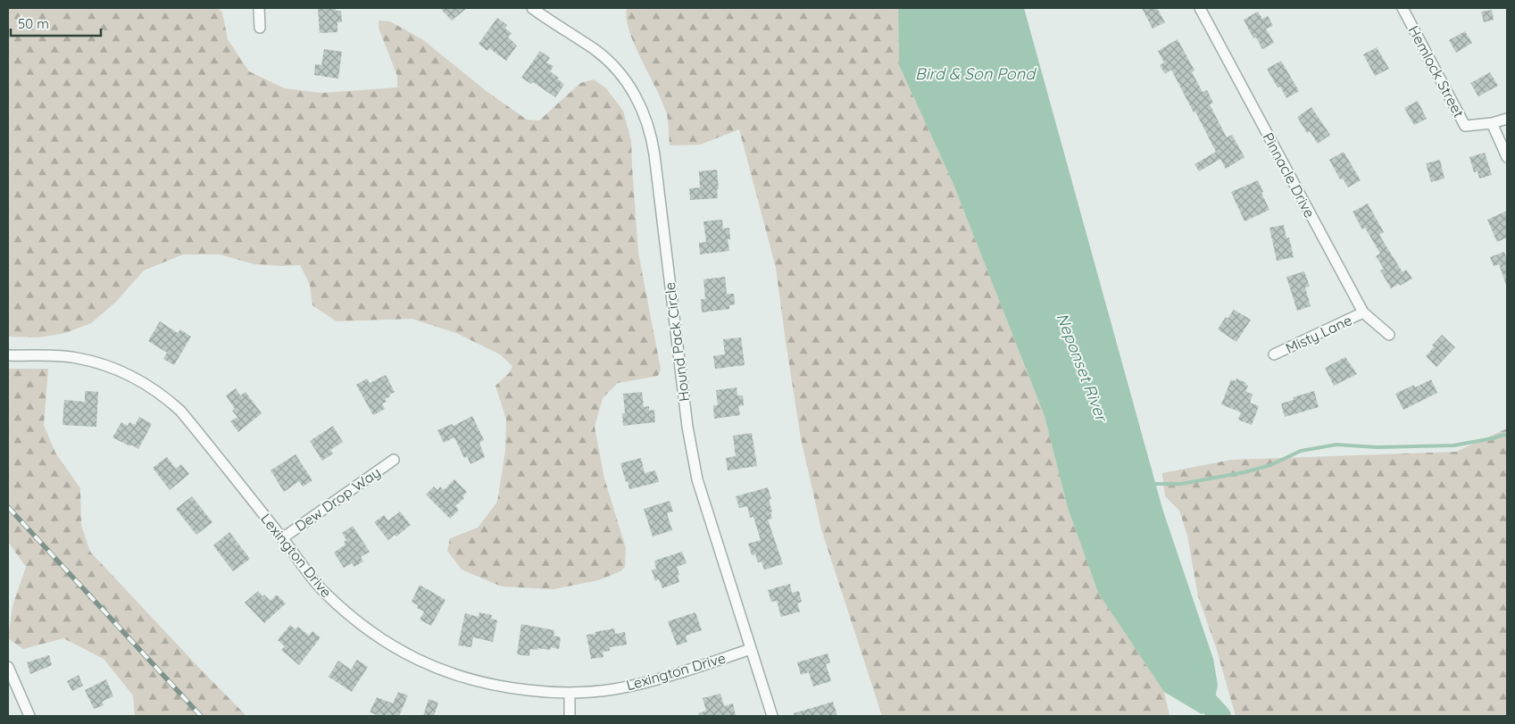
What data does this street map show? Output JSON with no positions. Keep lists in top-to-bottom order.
{
  "streets": {
    "street": [
      "Hemlock Street",
      "Pinnacle Drive",
      "Misty Lane",
      "Hound Pack Circle",
      "Dew Drop Way",
      "Lexington Drive"
    ]
  },
  "crossings": [
    ["Pinnacle Drive", "Misty Lane"],
    ["Hound Pack Circle", "Lexington Drive"],
    ["Dew Drop Way", "Lexington Drive"]
  ],
  "water": ["Bird & Son Pond", "Neponset River"],
  "scale_bar": "50 m"
}
